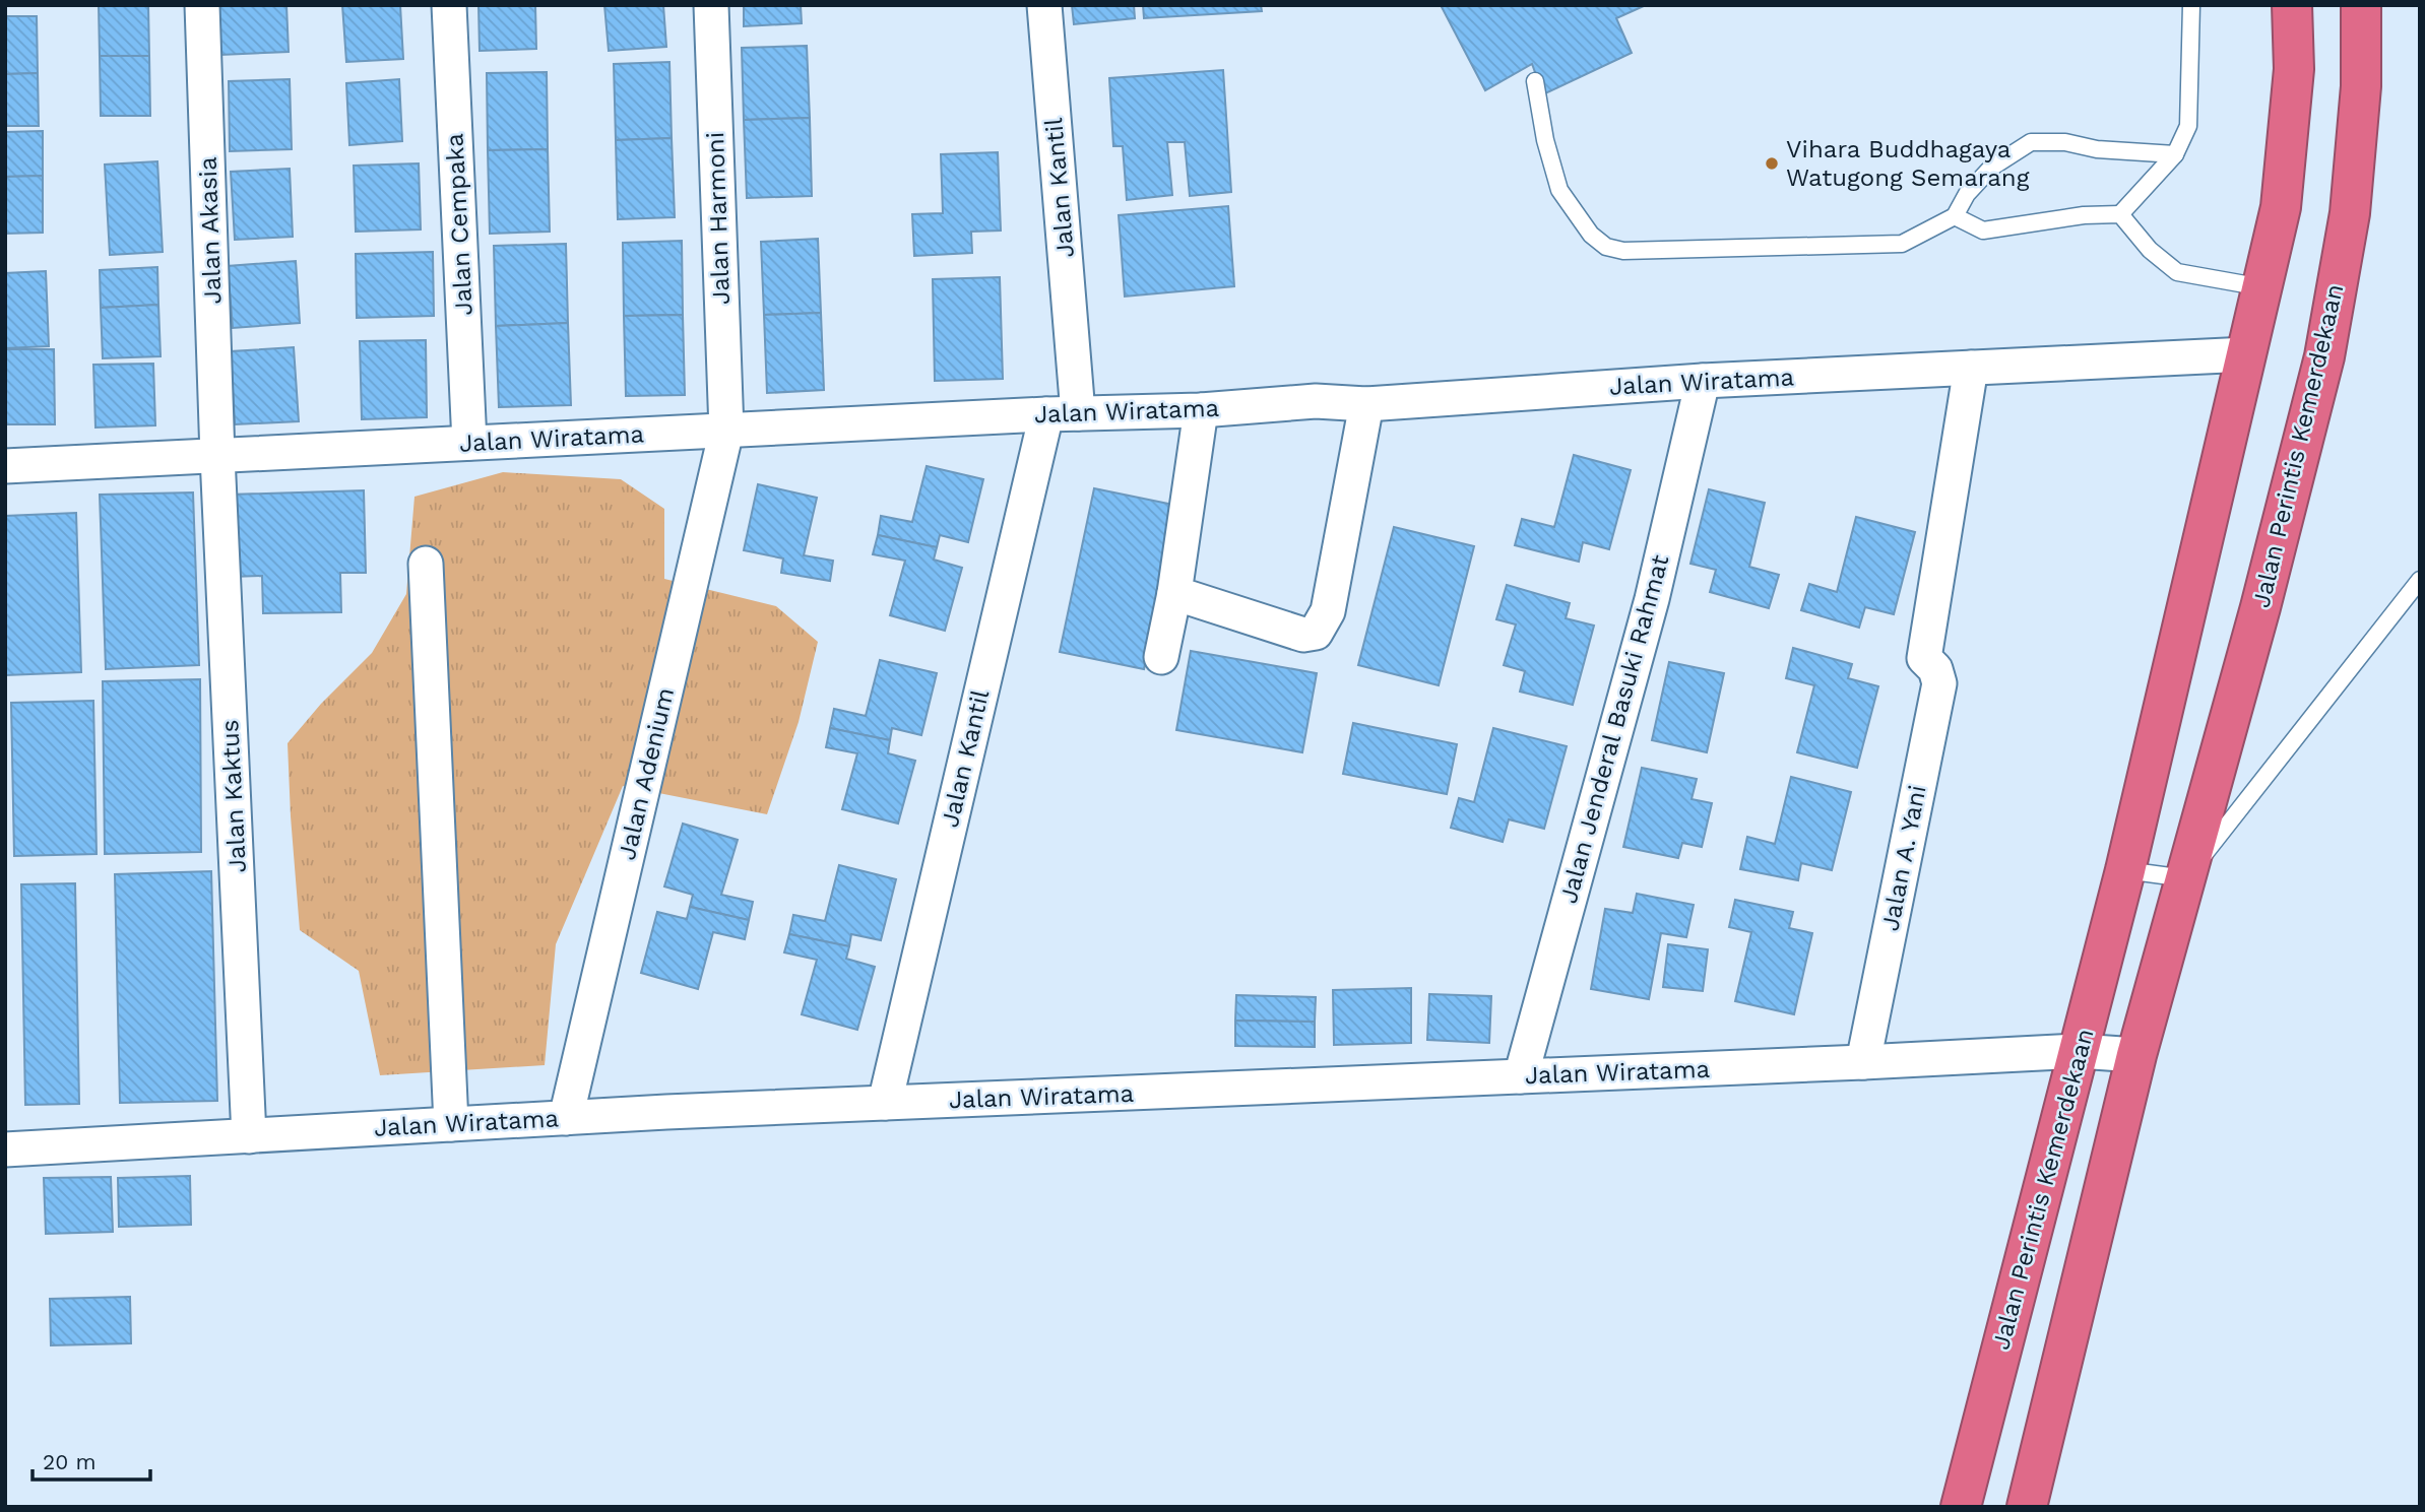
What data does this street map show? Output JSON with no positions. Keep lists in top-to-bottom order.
{
  "streets": {
    "highway": ["Jalan Perintis Kemerdekaan"],
    "street": [
      "Jalan Kantil",
      "Jalan Harmoni",
      "Jalan Cempaka",
      "Jalan Akasia",
      "Jalan Wiratama",
      "Jalan Jenderal Basuki Rahmat",
      "Jalan Adenium",
      "Jalan Kaktus",
      "Jalan A. Yani"
    ]
  },
  "crossings": [
    ["Jalan Kantil", "Jalan Wiratama"],
    ["Jalan Harmoni", "Jalan Wiratama"],
    ["Jalan Harmoni", "Jalan Adenium"],
    ["Jalan Cempaka", "Jalan Wiratama"],
    ["Jalan Akasia", "Jalan Wiratama"],
    ["Jalan Akasia", "Jalan Kaktus"],
    ["Jalan Wiratama", "Jalan Perintis Kemerdekaan"],
    ["Jalan Wiratama", "Jalan Jenderal Basuki Rahmat"],
    ["Jalan Wiratama", "Jalan Adenium"],
    ["Jalan Wiratama", "Jalan Kaktus"],
    ["Jalan Wiratama", "Jalan A. Yani"]
  ],
  "places": ["Vihara Buddhagaya Watugong Semarang"],
  "scale_bar": "20 m"
}
